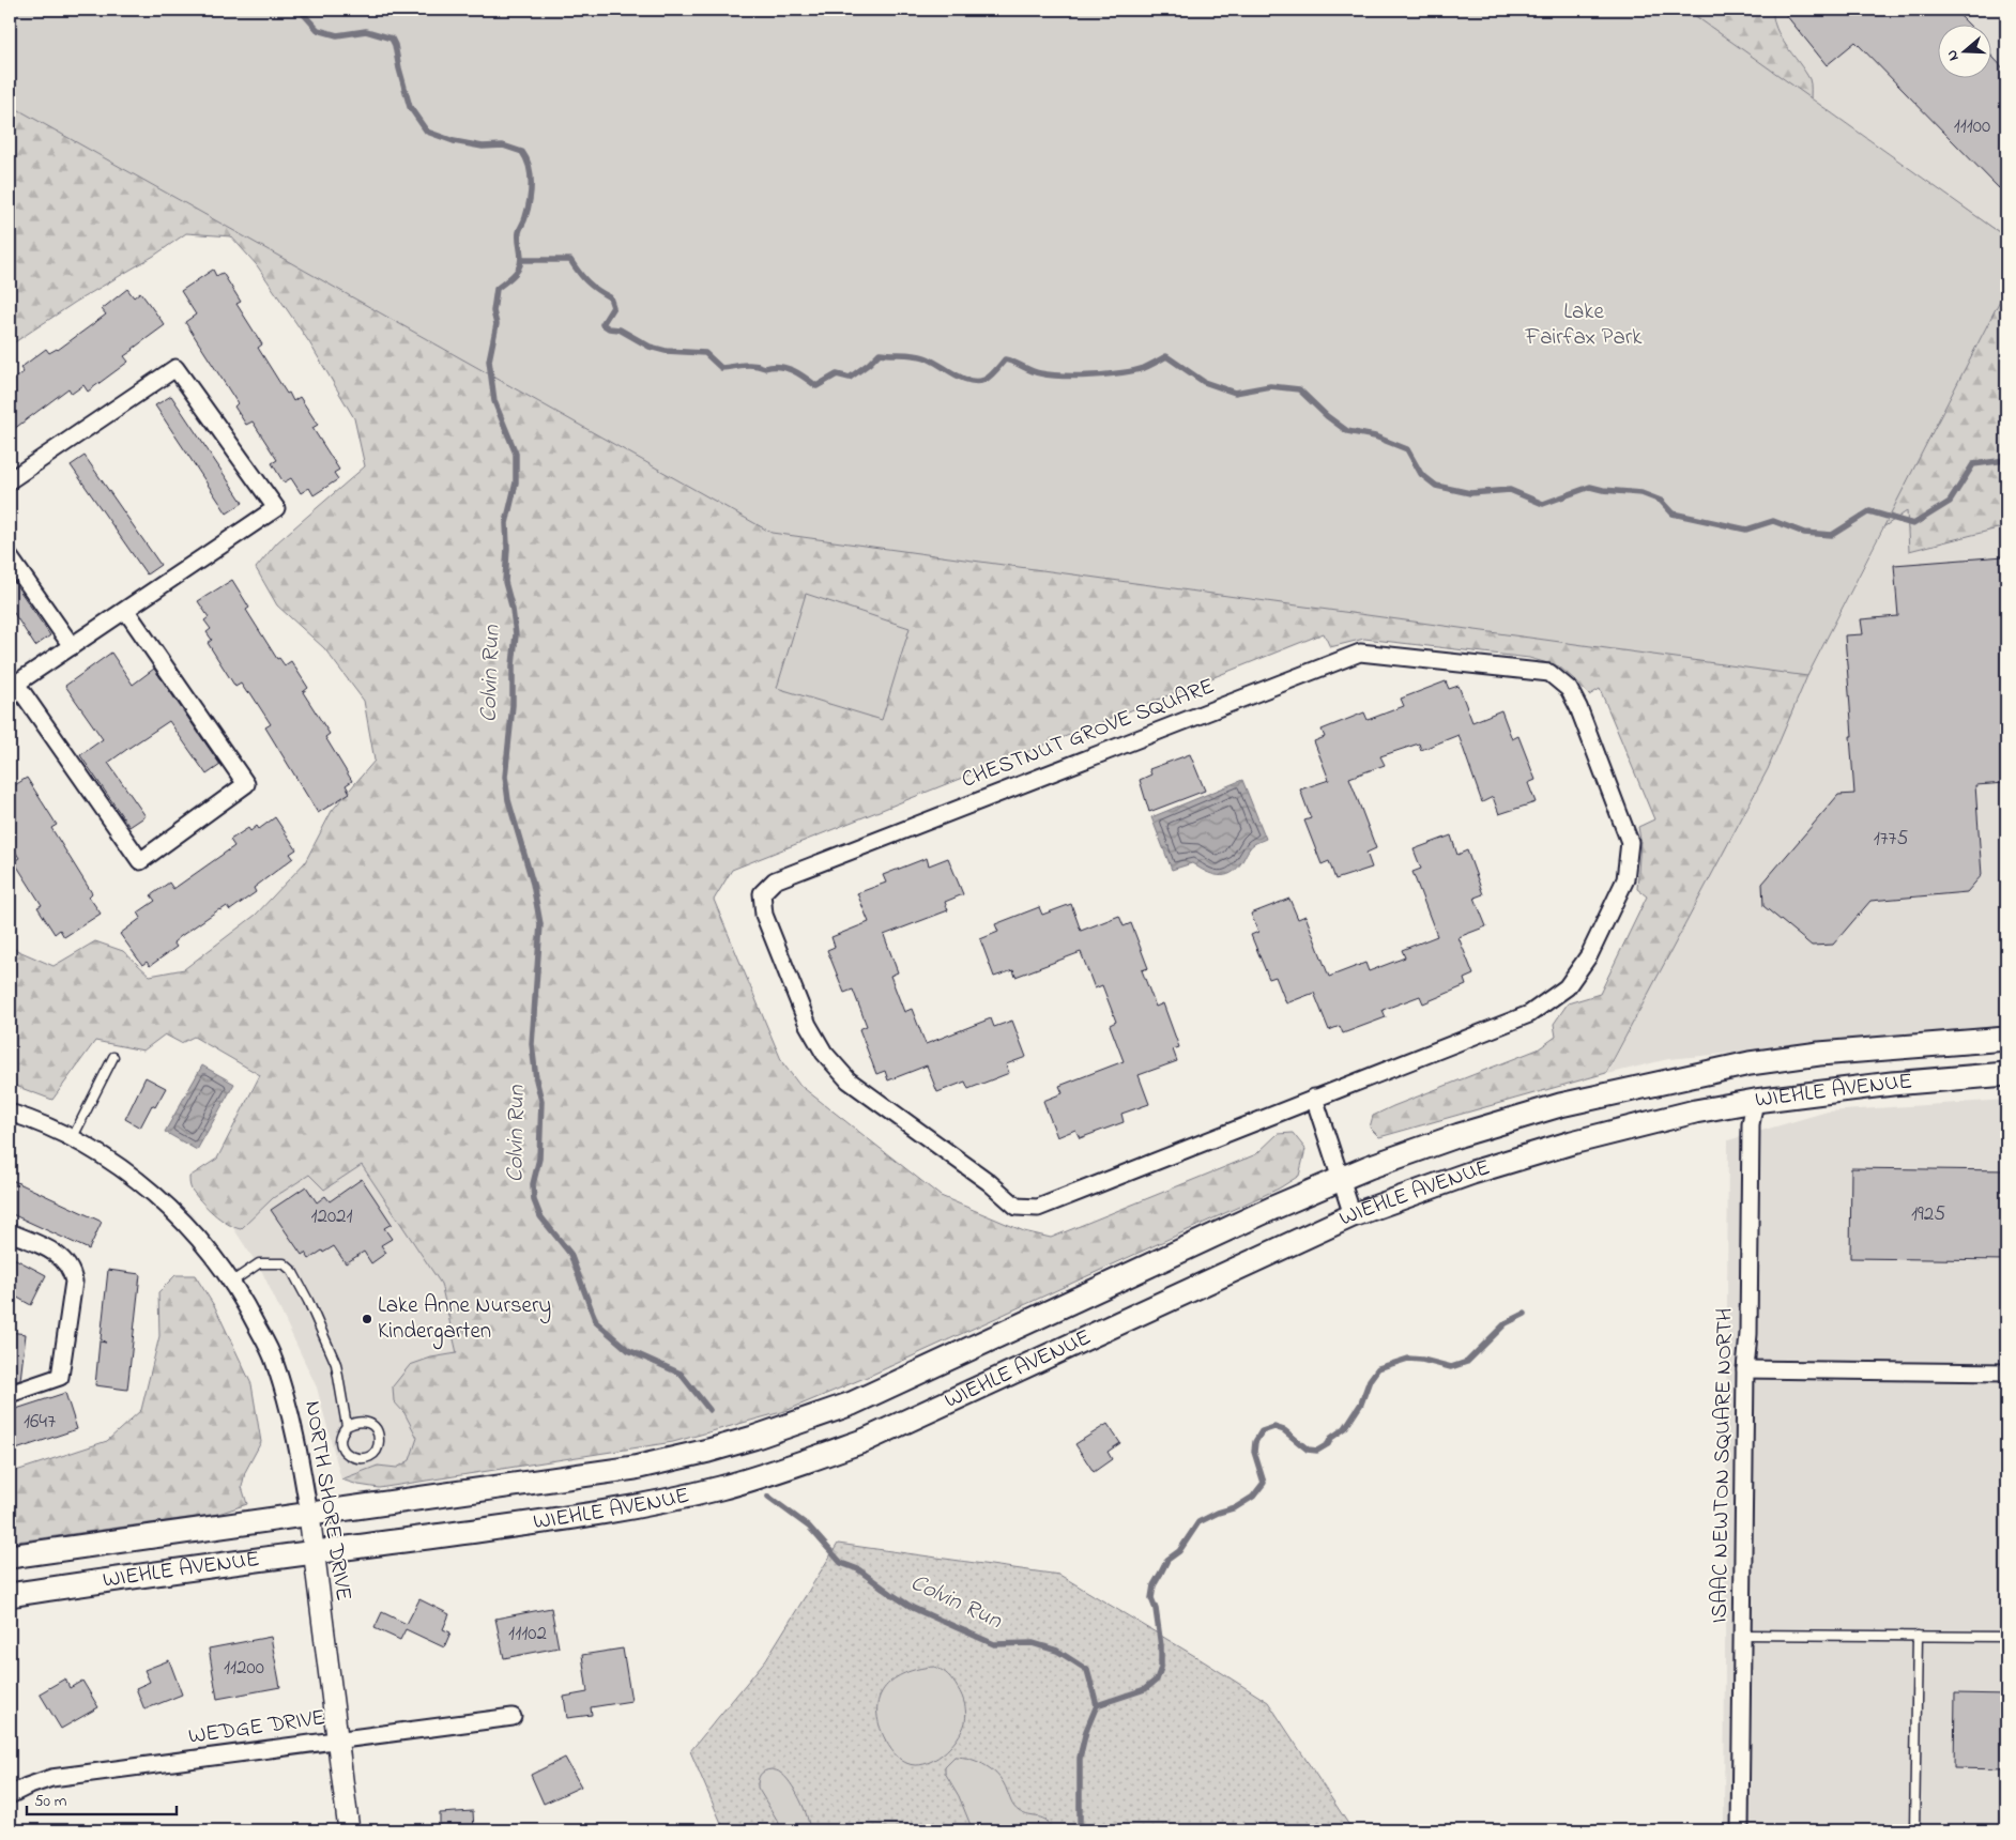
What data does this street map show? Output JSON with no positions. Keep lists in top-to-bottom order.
{
  "streets": {
    "main road": ["WIEHLE AVENUE"],
    "street": [
      "CHESTNUT GROVE SQUARE",
      "ISAAC NEWTON SQUARE NORTH",
      "NORTH SHORE DRIVE",
      "WEDGE DRIVE"
    ]
  },
  "crossings": [
    ["WIEHLE AVENUE", "ISAAC NEWTON SQUARE NORTH"],
    ["WIEHLE AVENUE", "NORTH SHORE DRIVE"],
    ["NORTH SHORE DRIVE", "WEDGE DRIVE"]
  ],
  "water": ["Colvin Run"],
  "parks": ["Lake Fairfax Park"],
  "places": ["Lake Anne Nursery Kindergarten"],
  "house_numbers": [
    "11100",
    "1775",
    "1925",
    "12021",
    "1647",
    "11102",
    "11200"
  ],
  "scale_bar": "50 m",
  "north": "left"
}
